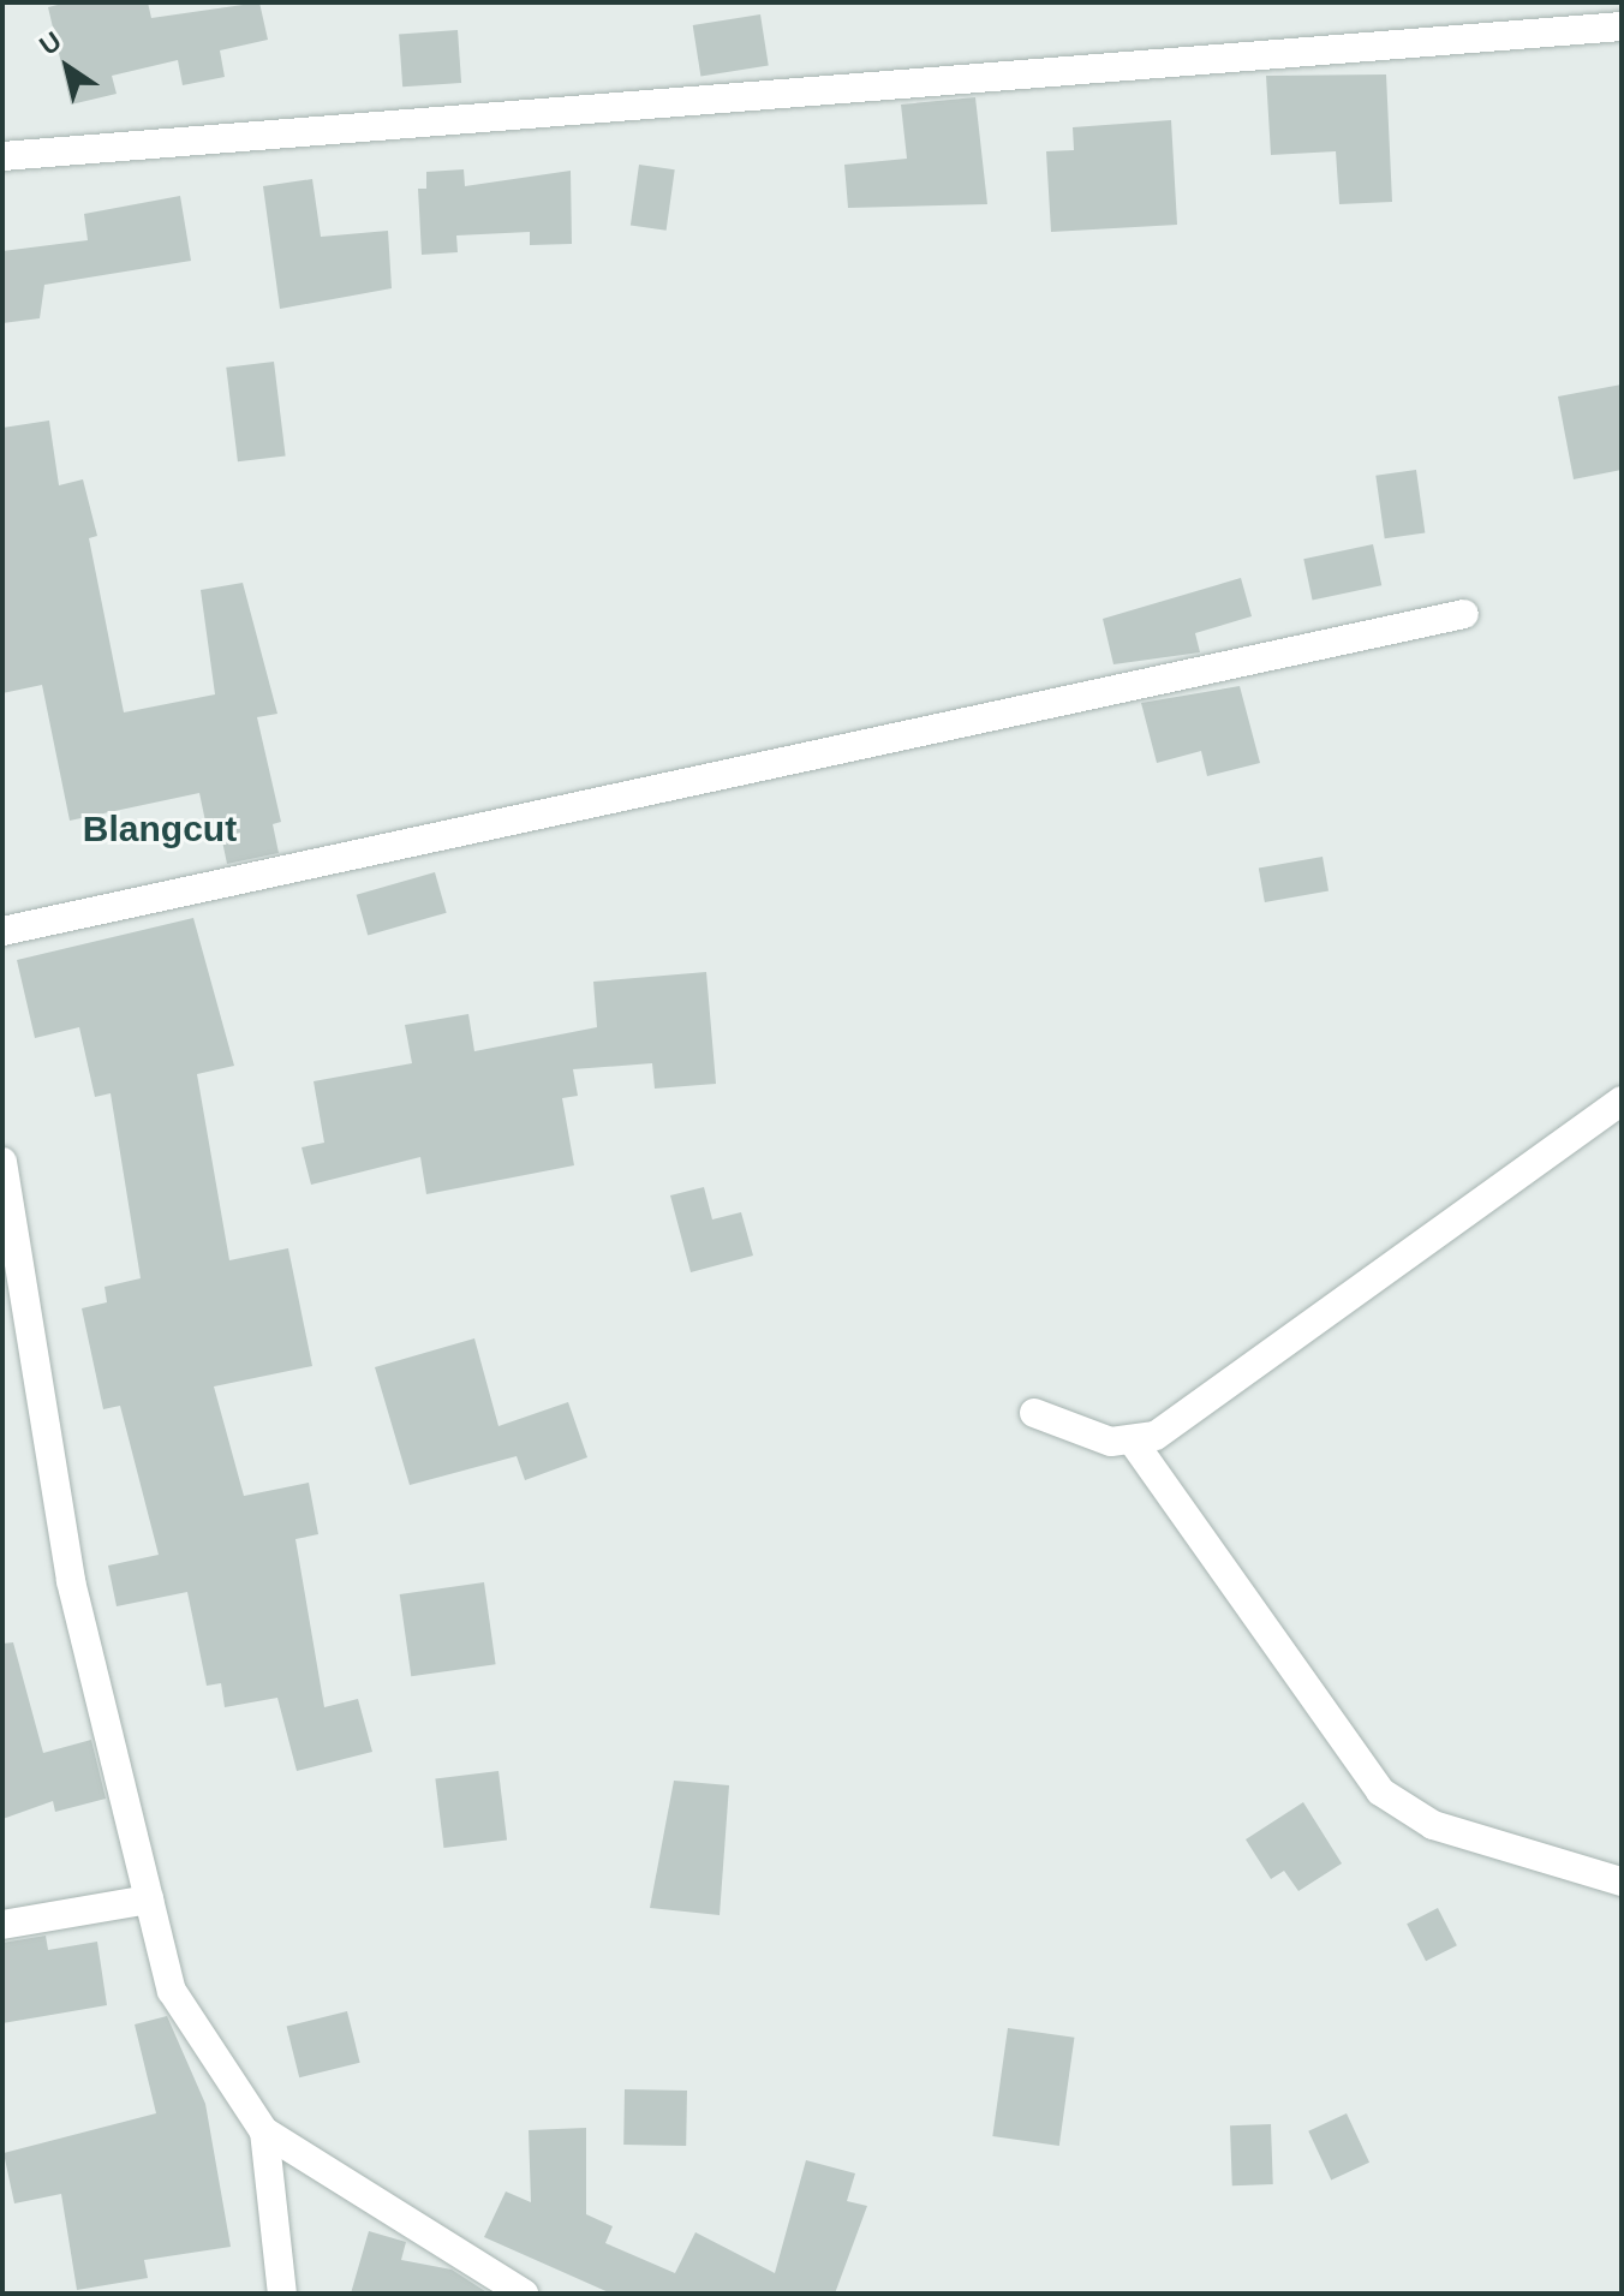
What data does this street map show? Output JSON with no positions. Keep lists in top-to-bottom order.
{
  "districts": ["Blangcut"],
  "north": "top left"
}
